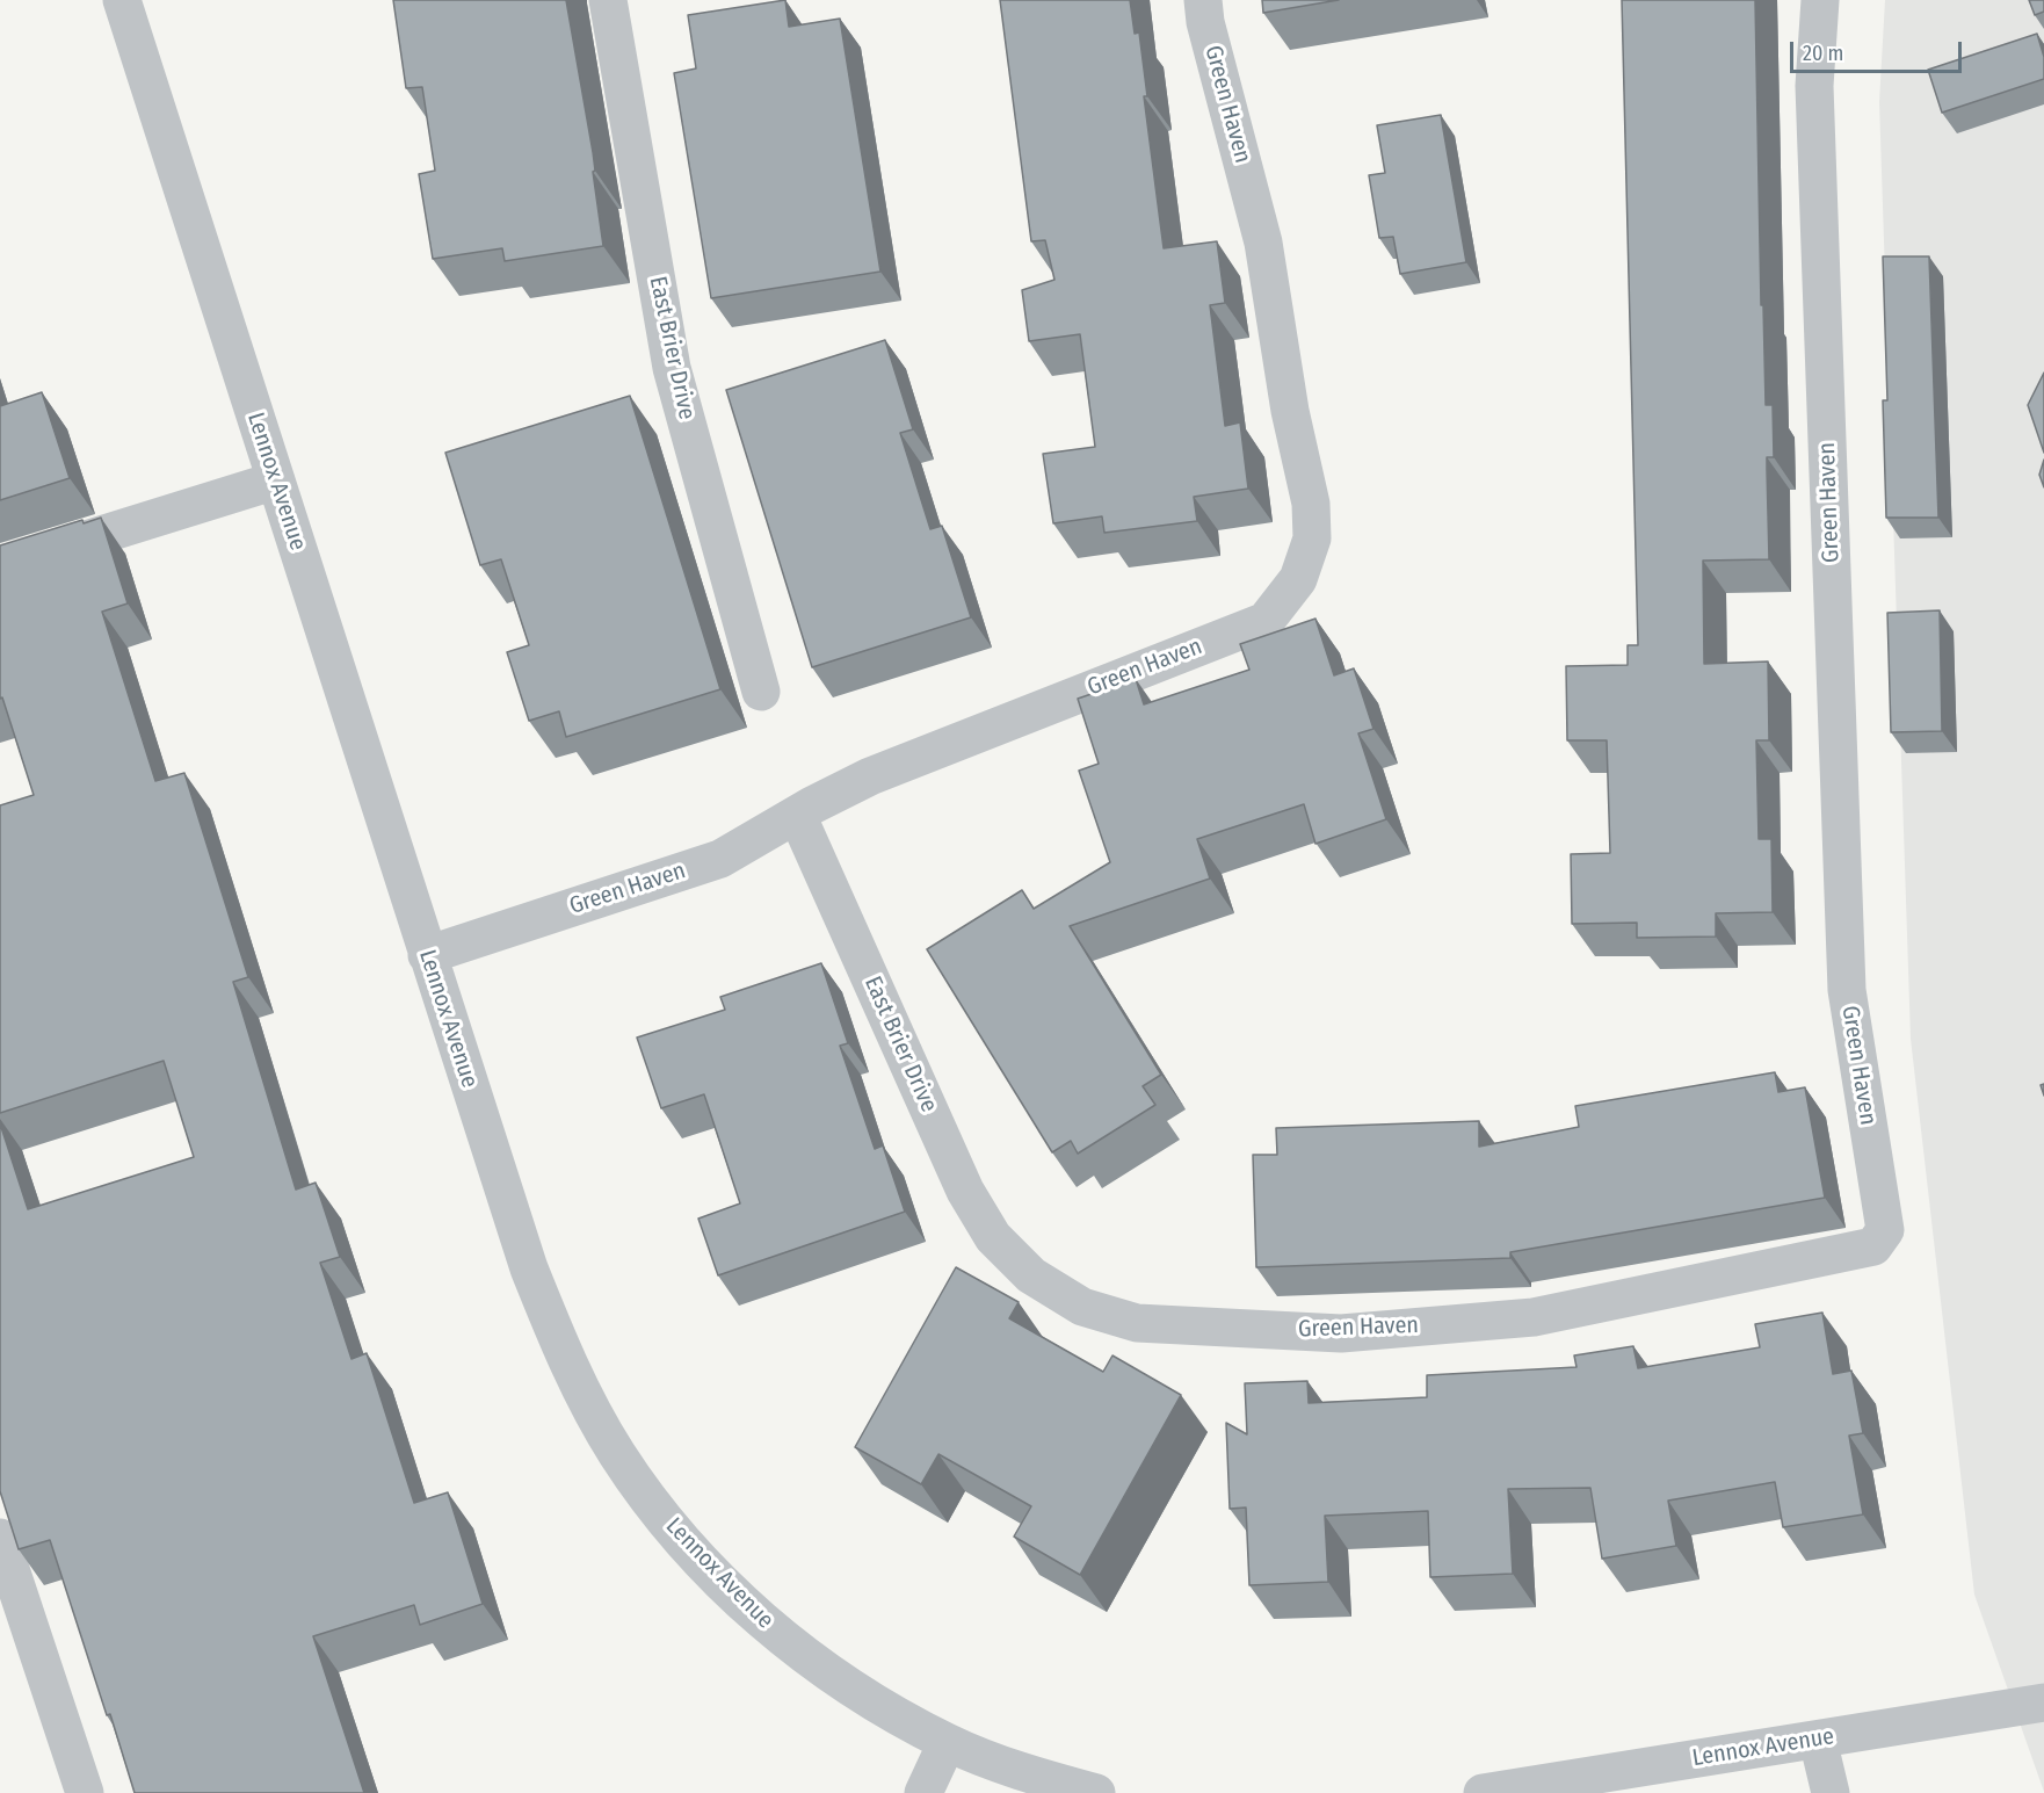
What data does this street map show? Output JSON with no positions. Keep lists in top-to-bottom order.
{
  "streets": {
    "street": ["Green Haven", "East Brier Drive", "Lennox Avenue"]
  },
  "crossings": [
    ["Green Haven", "East Brier Drive"],
    ["Green Haven", "Lennox Avenue"]
  ],
  "scale_bar": "20 m"
}
